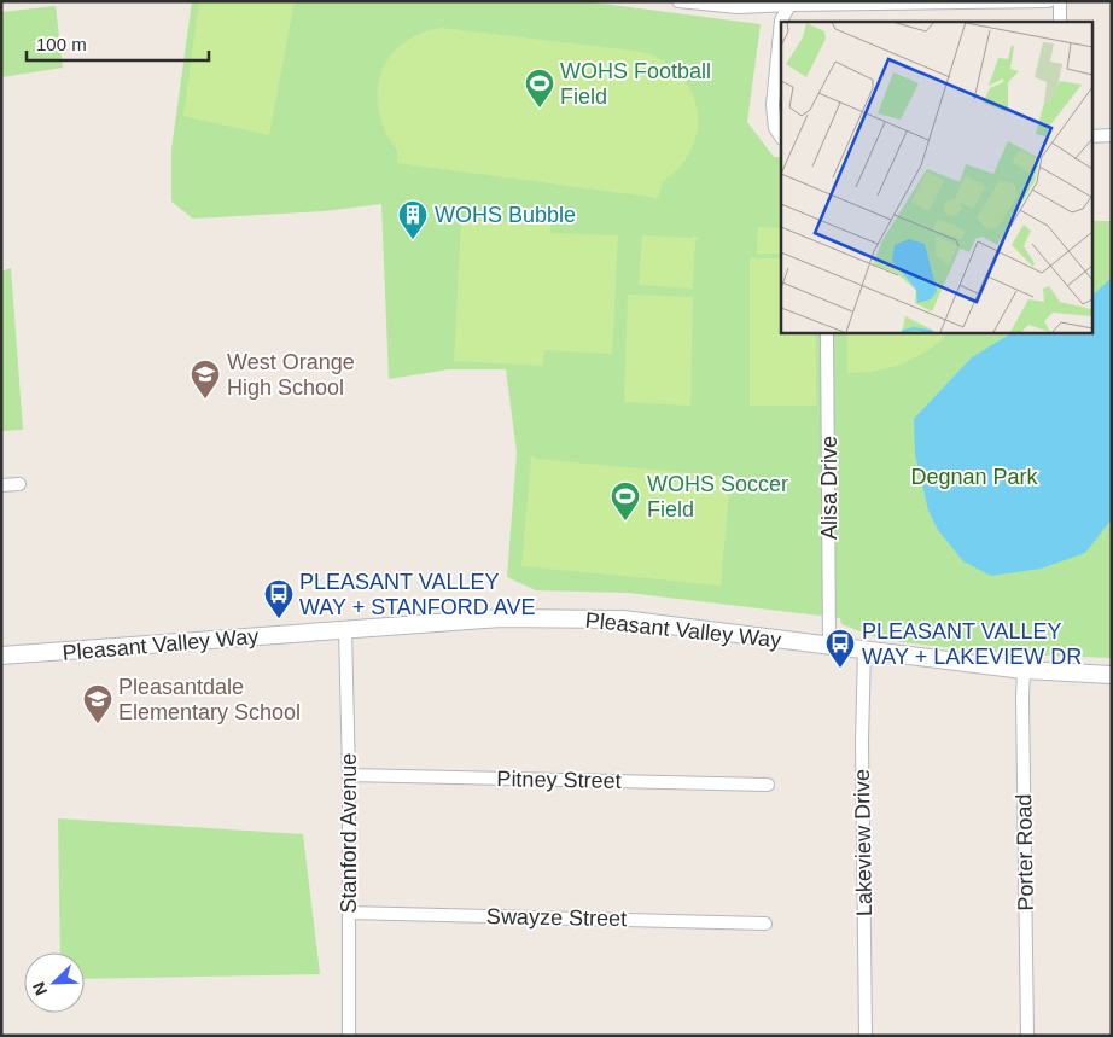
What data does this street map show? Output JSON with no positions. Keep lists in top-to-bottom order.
{
  "streets": {
    "main road": ["Pleasant Valley Way"],
    "street": [
      "Alisa Drive",
      "Pitney Street",
      "Stanford Avenue",
      "Lakeview Drive",
      "Porter Road",
      "Swayze Street"
    ]
  },
  "crossings": [
    ["Alisa Drive", "Pleasant Valley Way"],
    ["Pleasant Valley Way", "Stanford Avenue"],
    ["Pleasant Valley Way", "Lakeview Drive"],
    ["Pleasant Valley Way", "Porter Road"],
    ["Pitney Street", "Stanford Avenue"],
    ["Stanford Avenue", "Swayze Street"]
  ],
  "parks": ["Degnan Park"],
  "places": {
    "sports": ["WOHS Football Field", "WOHS Soccer Field"],
    "building": ["WOHS Bubble"],
    "school or university": ["West Orange High School", "Pleasantdale Elementary School"],
    "bus stop": ["PLEASANT VALLEY WAY + STANFORD AVE", "PLEASANT VALLEY WAY + LAKEVIEW DR"]
  },
  "scale_bar": "100 m",
  "north": "bottom left"
}
